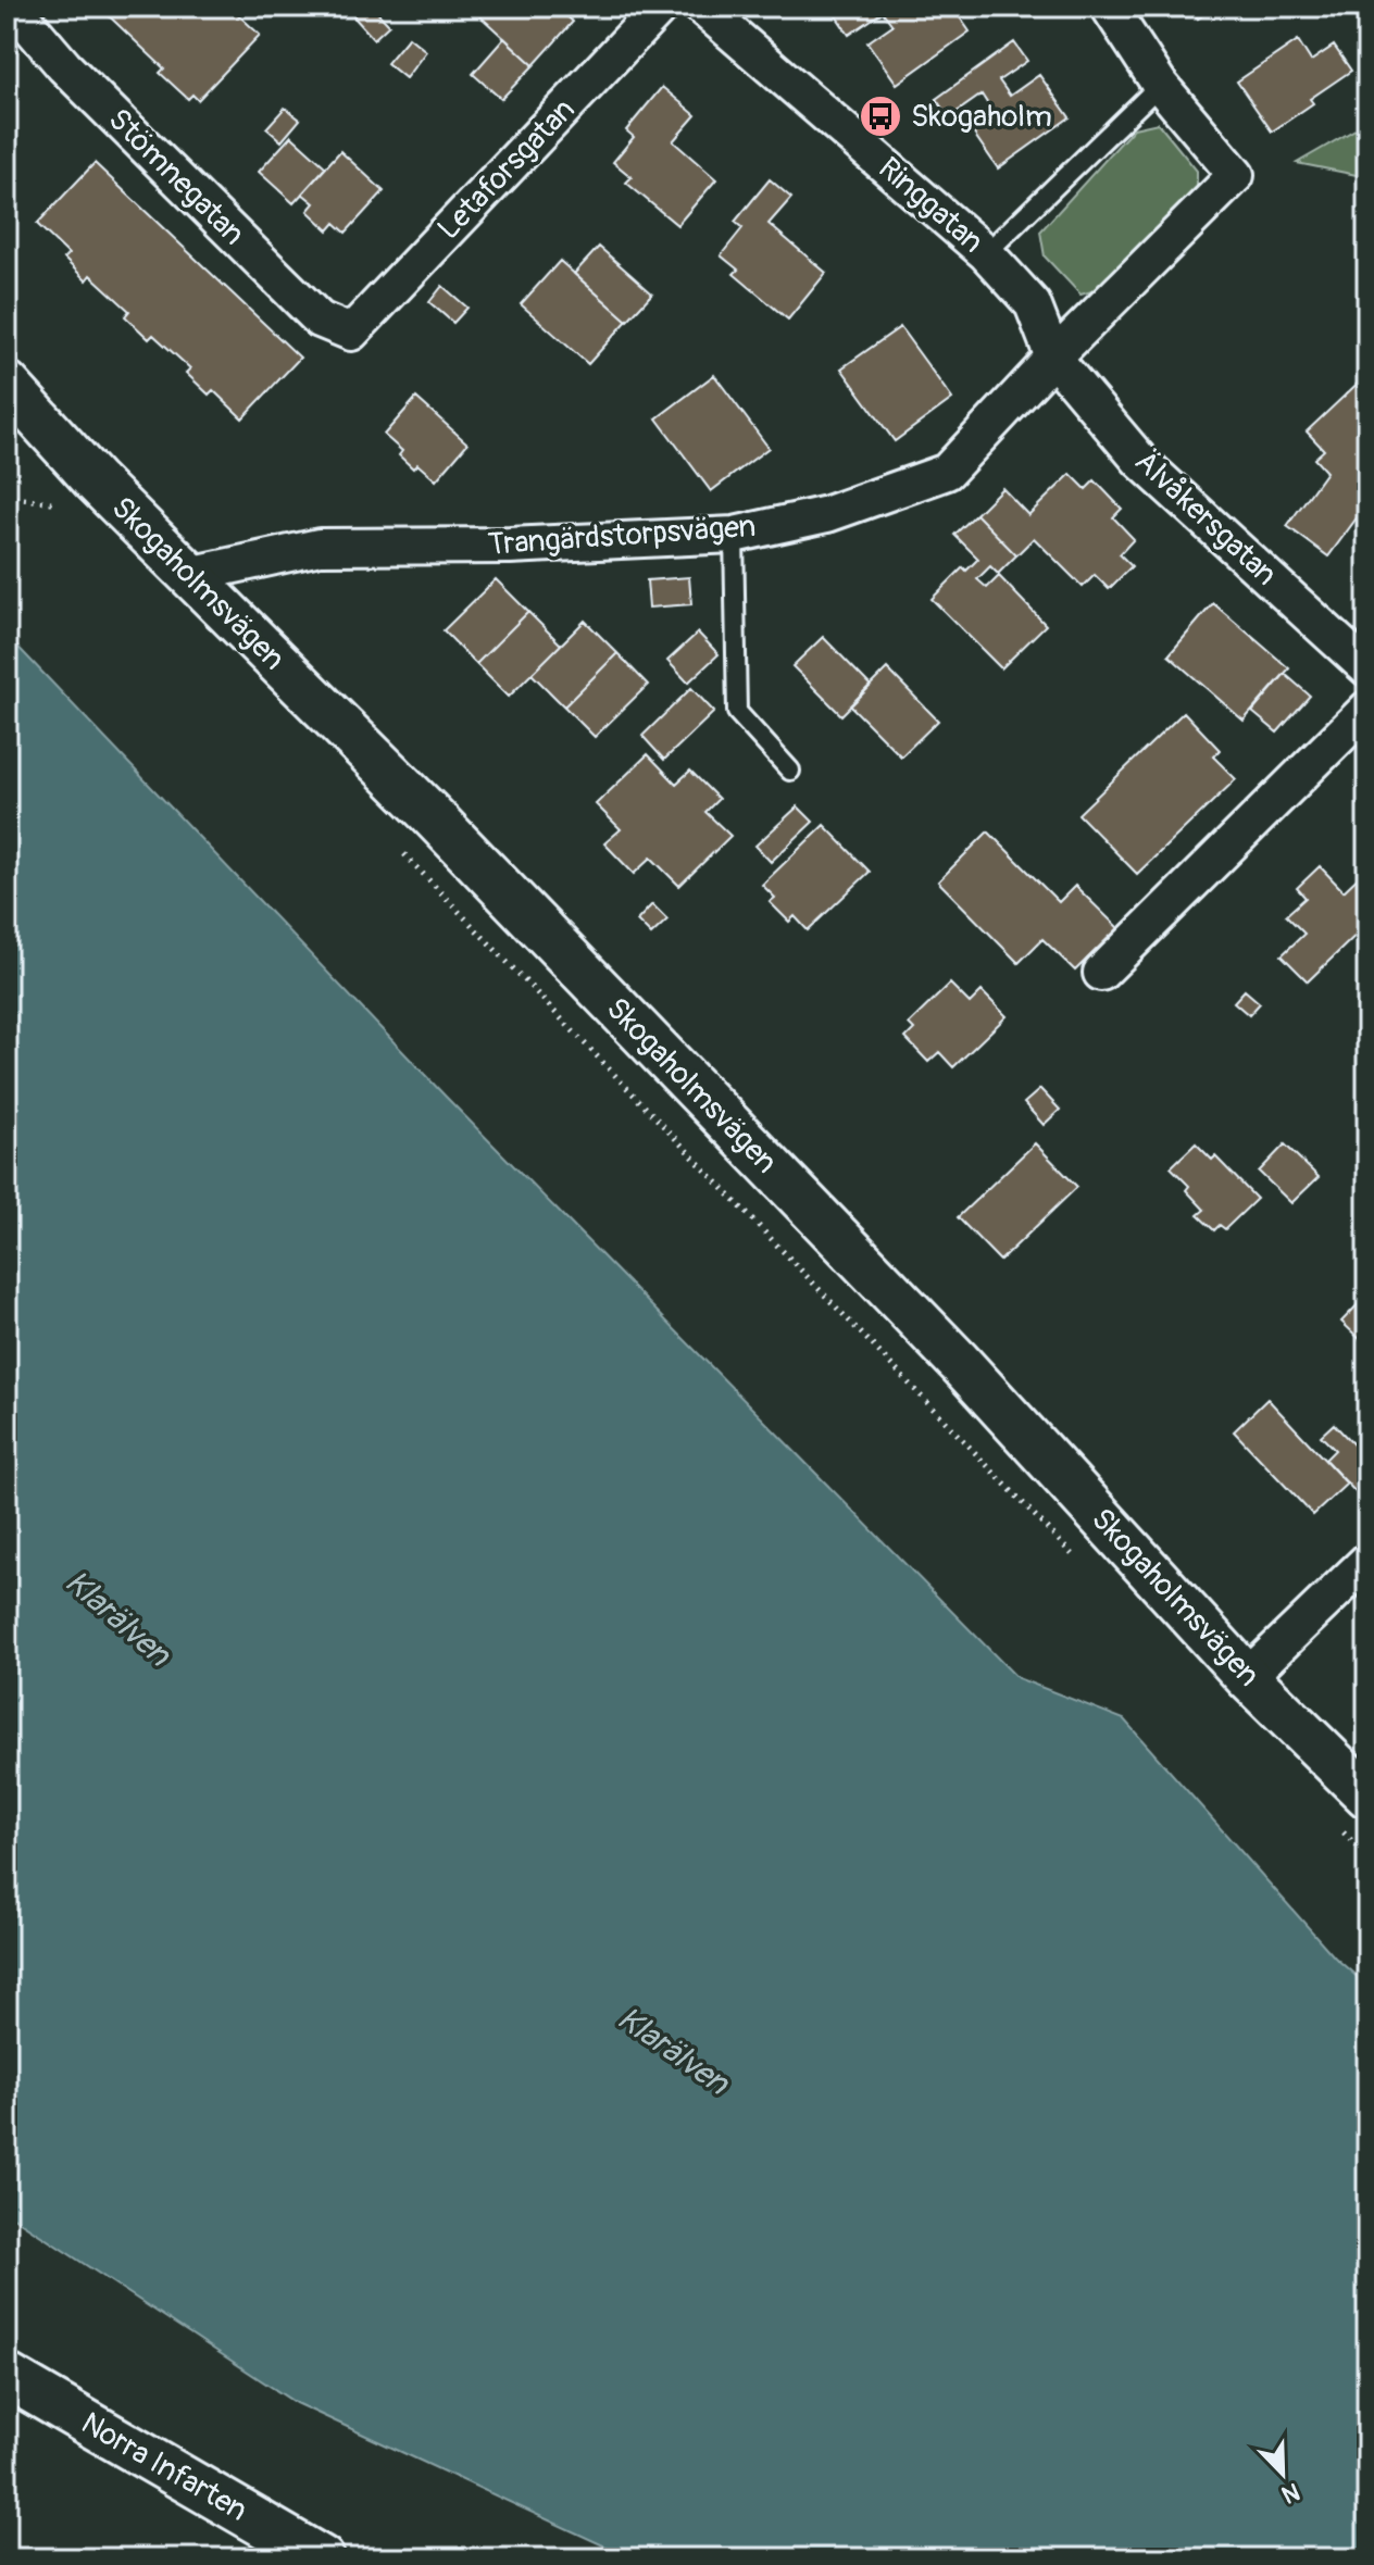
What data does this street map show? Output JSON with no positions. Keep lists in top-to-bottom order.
{
  "streets": {
    "street": [
      "Letaforsgatan",
      "Stömnegatan",
      "Ringgatan",
      "Älvåkersgatan",
      "Trangärdstorpsvägen",
      "Skogaholmsvägen",
      "Norra Infarten"
    ]
  },
  "crossings": [
    ["Letaforsgatan", "Stömnegatan"],
    ["Ringgatan", "Älvåkersgatan"],
    ["Ringgatan", "Trangärdstorpsvägen"],
    ["Älvåkersgatan", "Trangärdstorpsvägen"],
    ["Trangärdstorpsvägen", "Skogaholmsvägen"]
  ],
  "water": ["Klarälven"],
  "places": {
    "bus stop": ["Skogaholm"]
  },
  "north": "bottom right"
}
